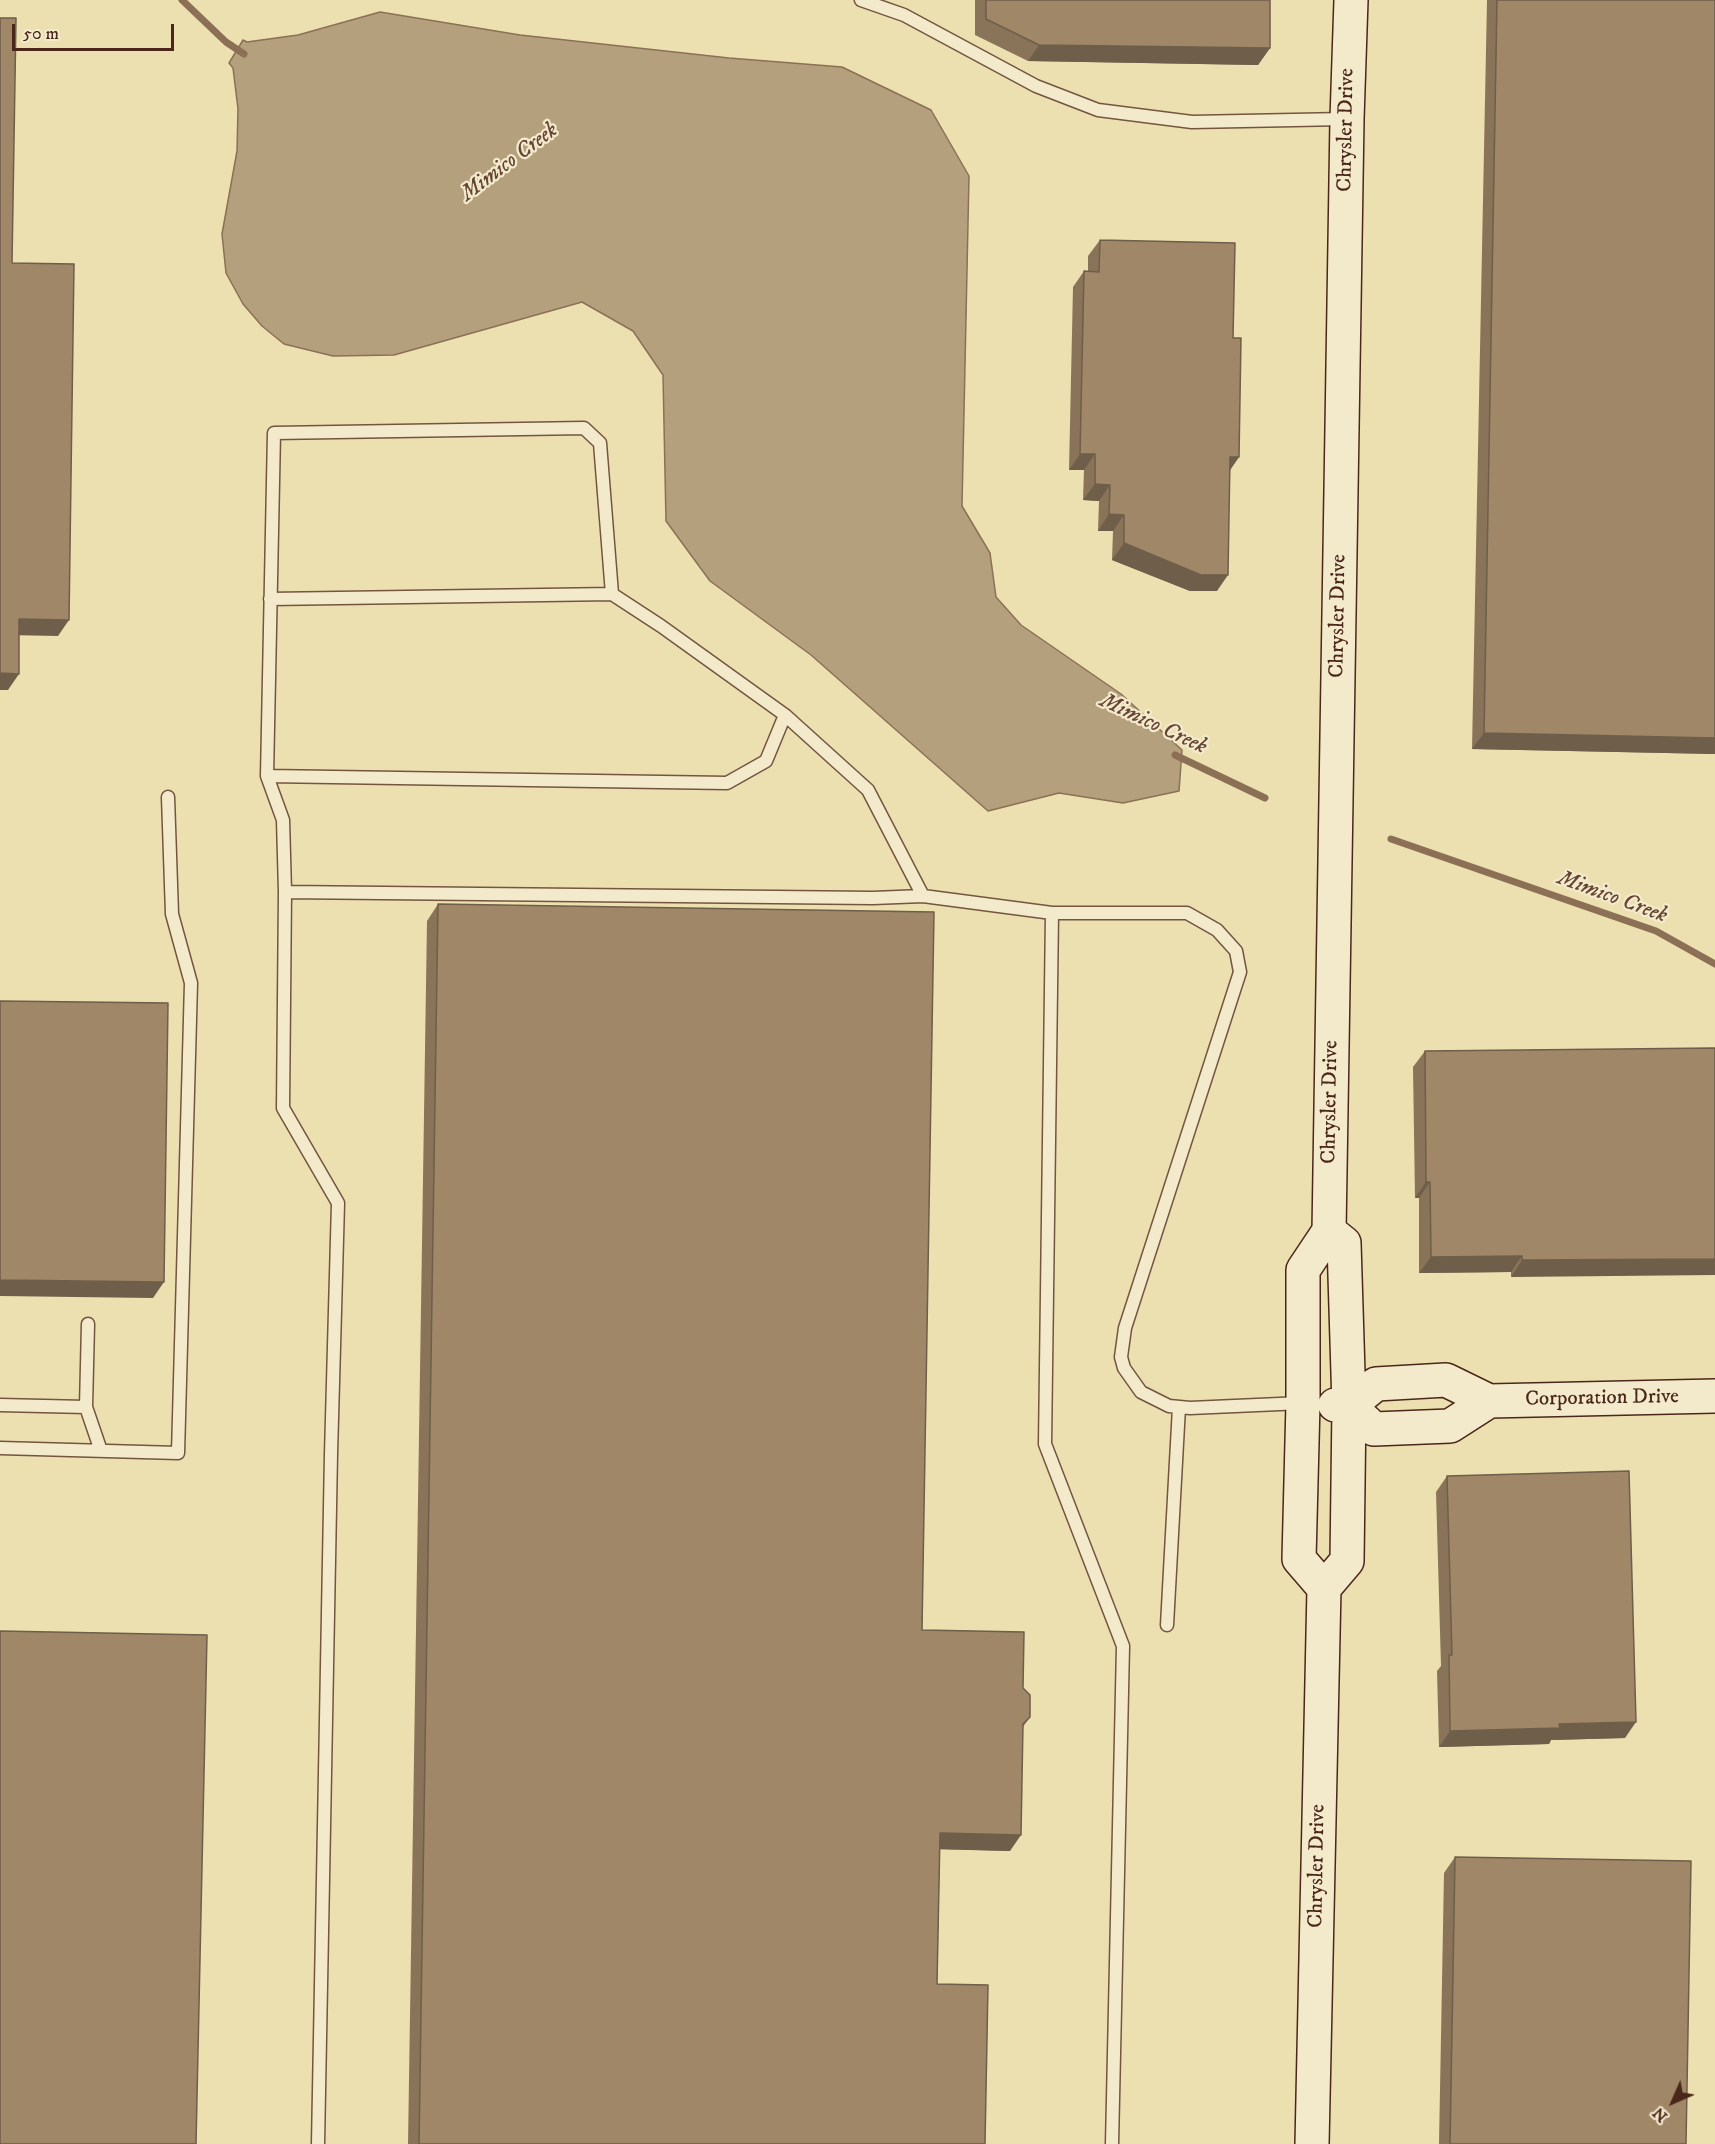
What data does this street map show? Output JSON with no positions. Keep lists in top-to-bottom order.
{
  "streets": {
    "street": ["Chrysler Drive", "Corporation Drive"]
  },
  "water": ["Mimico Creek"],
  "scale_bar": "50 m",
  "north": "bottom left"
}
